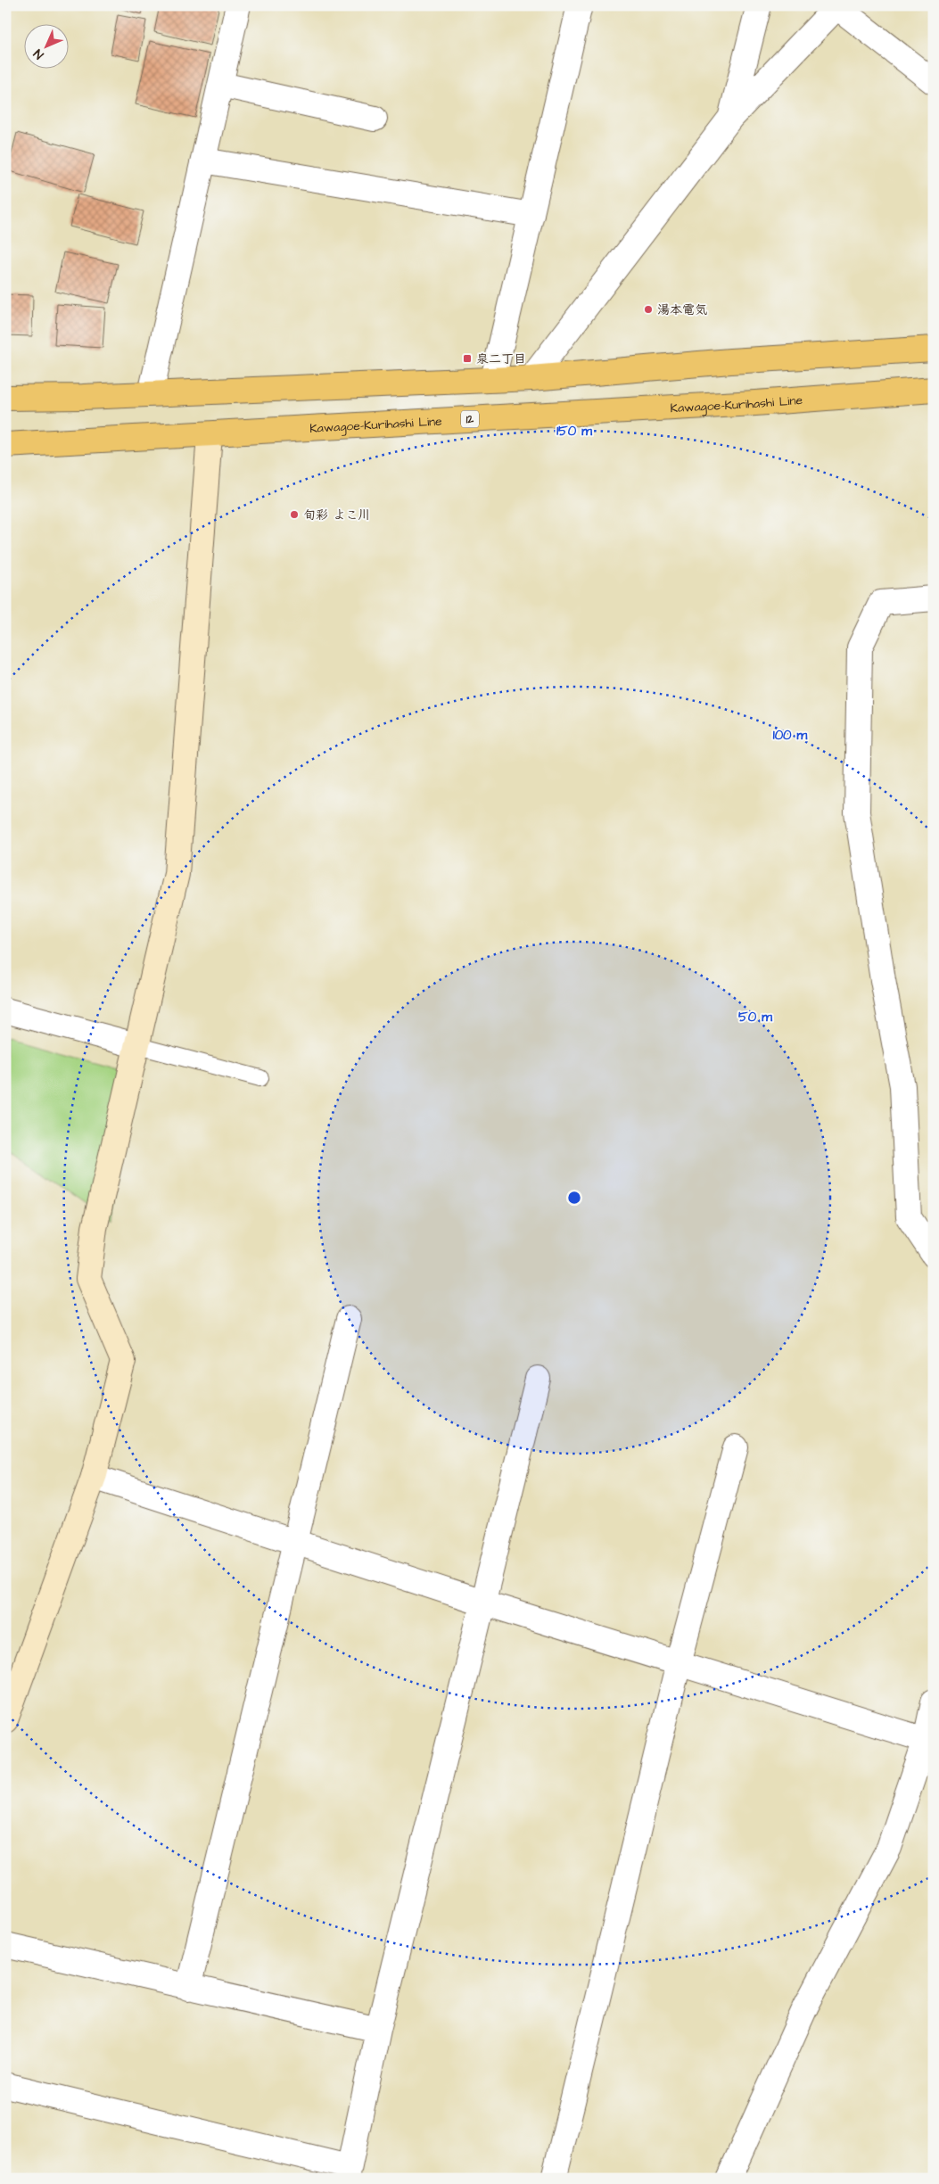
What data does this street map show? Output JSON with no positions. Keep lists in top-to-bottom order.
{
  "streets": {
    "main road": ["Kawagoe-Kurihashi Line", "12"]
  },
  "places": {
    "other": ["湯本電気", "旬彩 よこ川"],
    "transit": ["泉二丁目"]
  },
  "north": "bottom left",
  "rings": ["150 m", "100 m", "50 m"]
}
